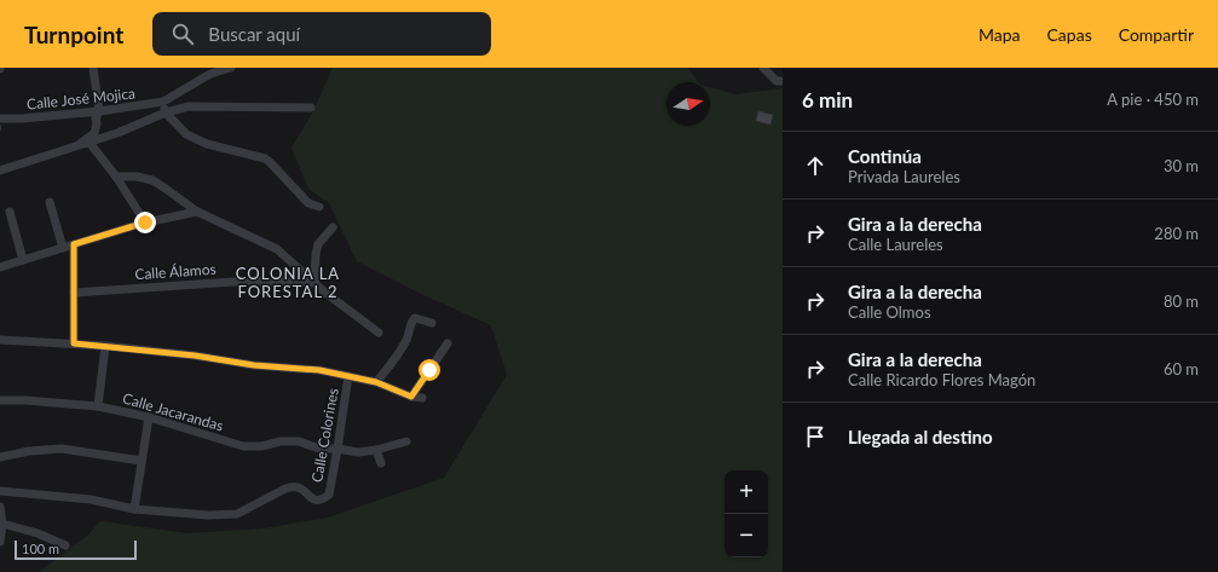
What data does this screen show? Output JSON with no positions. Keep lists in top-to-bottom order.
{
  "streets": {
    "street": [
      "Calle José Mojica",
      "Calle Álamos",
      "Calle Jacarandas",
      "Calle Colorines"
    ]
  },
  "crossings": [
    ["Calle Jacarandas", "Calle Colorines"]
  ],
  "districts": ["COLONIA LA FORESTAL 2"],
  "scale_bar": "100 m",
  "north": "right",
  "page": {
    "header": "Turnpoint",
    "search": "Buscar aquí",
    "nav": ["Mapa", "Capas", "Compartir"],
    "heading": ["6 min", "A pie · 450 m"],
    "list": [
      ["Continúa", "Privada Laureles", "30 m"],
      ["Gira a la derecha", "Calle Laureles", "280 m"],
      ["Gira a la derecha", "Calle Olmos", "80 m"],
      ["Gira a la derecha", "Calle Ricardo Flores Magón", "60 m"],
      "Llegada al destino"
    ],
    "map_buttons": ["+", "−"],
    "scale": "100 m"
  }
}
